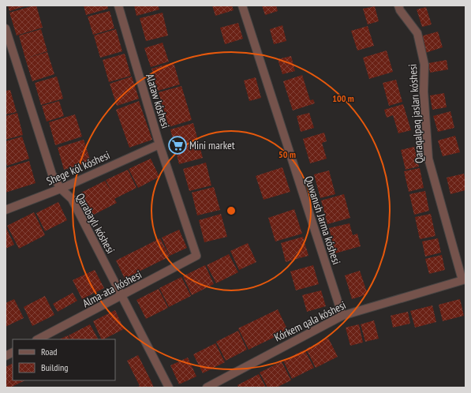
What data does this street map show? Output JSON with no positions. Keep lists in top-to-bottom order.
{
  "streets": {
    "street": [
      "Alataw kóshesi",
      "Qaraqalpaq jasları kóshesi",
      "Shege kól kóshesi",
      "Quwanısh Jarma kóshesi",
      "Qarabaylı kóshesi",
      "Alma-ata kóshesi",
      "Kórkem qala kóshesi"
    ]
  },
  "crossings": [
    ["Alataw kóshesi", "Shege kól kóshesi"],
    ["Alataw kóshesi", "Alma-ata kóshesi"],
    ["Qaraqalpaq jasları kóshesi", "Kórkem qala kóshesi"],
    ["Shege kól kóshesi", "Qarabaylı kóshesi"],
    ["Quwanısh Jarma kóshesi", "Kórkem qala kóshesi"],
    ["Qarabaylı kóshesi", "Alma-ata kóshesi"]
  ],
  "places": {
    "supermarket": ["Mini market"]
  },
  "legend": ["Road", "Building"],
  "rings": ["100 m", "50 m"]
}
